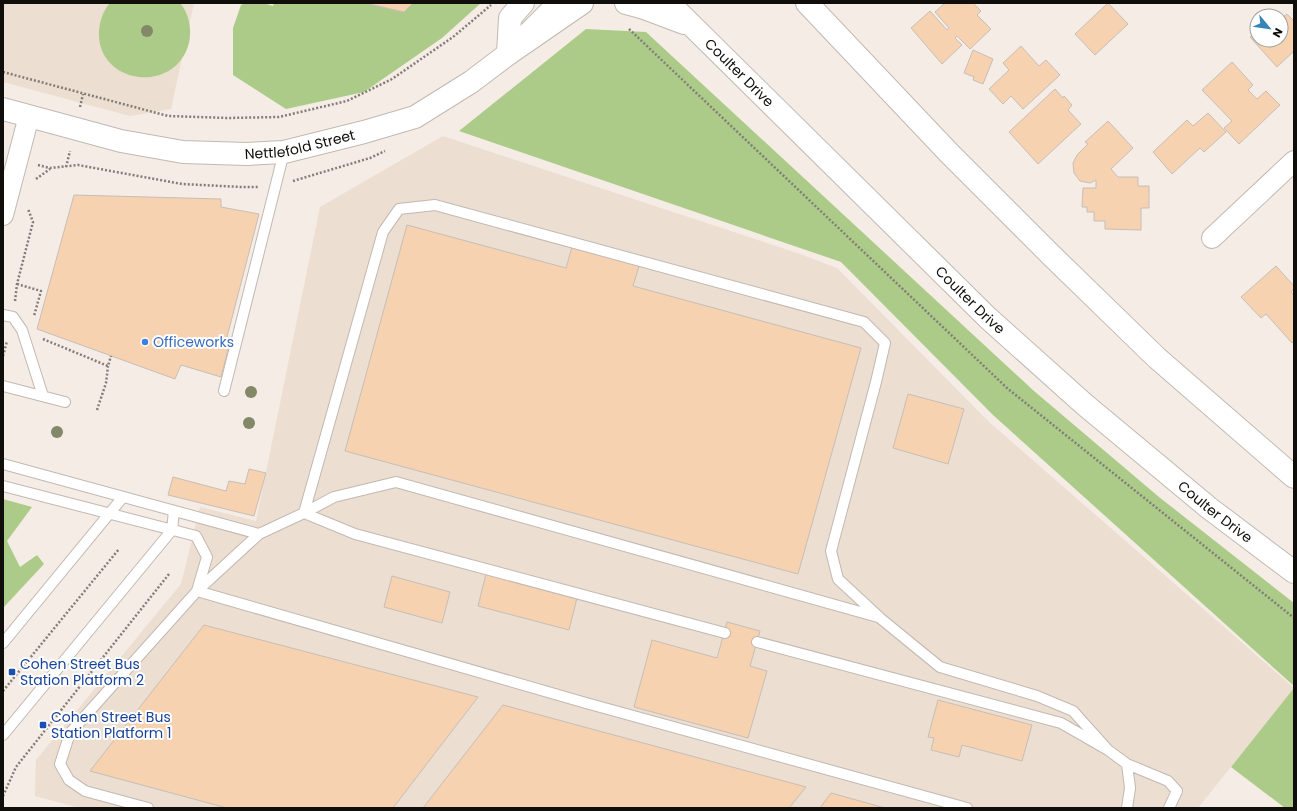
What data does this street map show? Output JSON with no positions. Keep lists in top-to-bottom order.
{
  "streets": {
    "main road": ["Coulter Drive", "Nettlefold Street"]
  },
  "places": {
    "other": ["Officeworks"],
    "transit": ["Cohen Street Bus Station Platform 2", "Cohen Street Bus Station Platform 1"]
  },
  "north": "bottom right"
}
